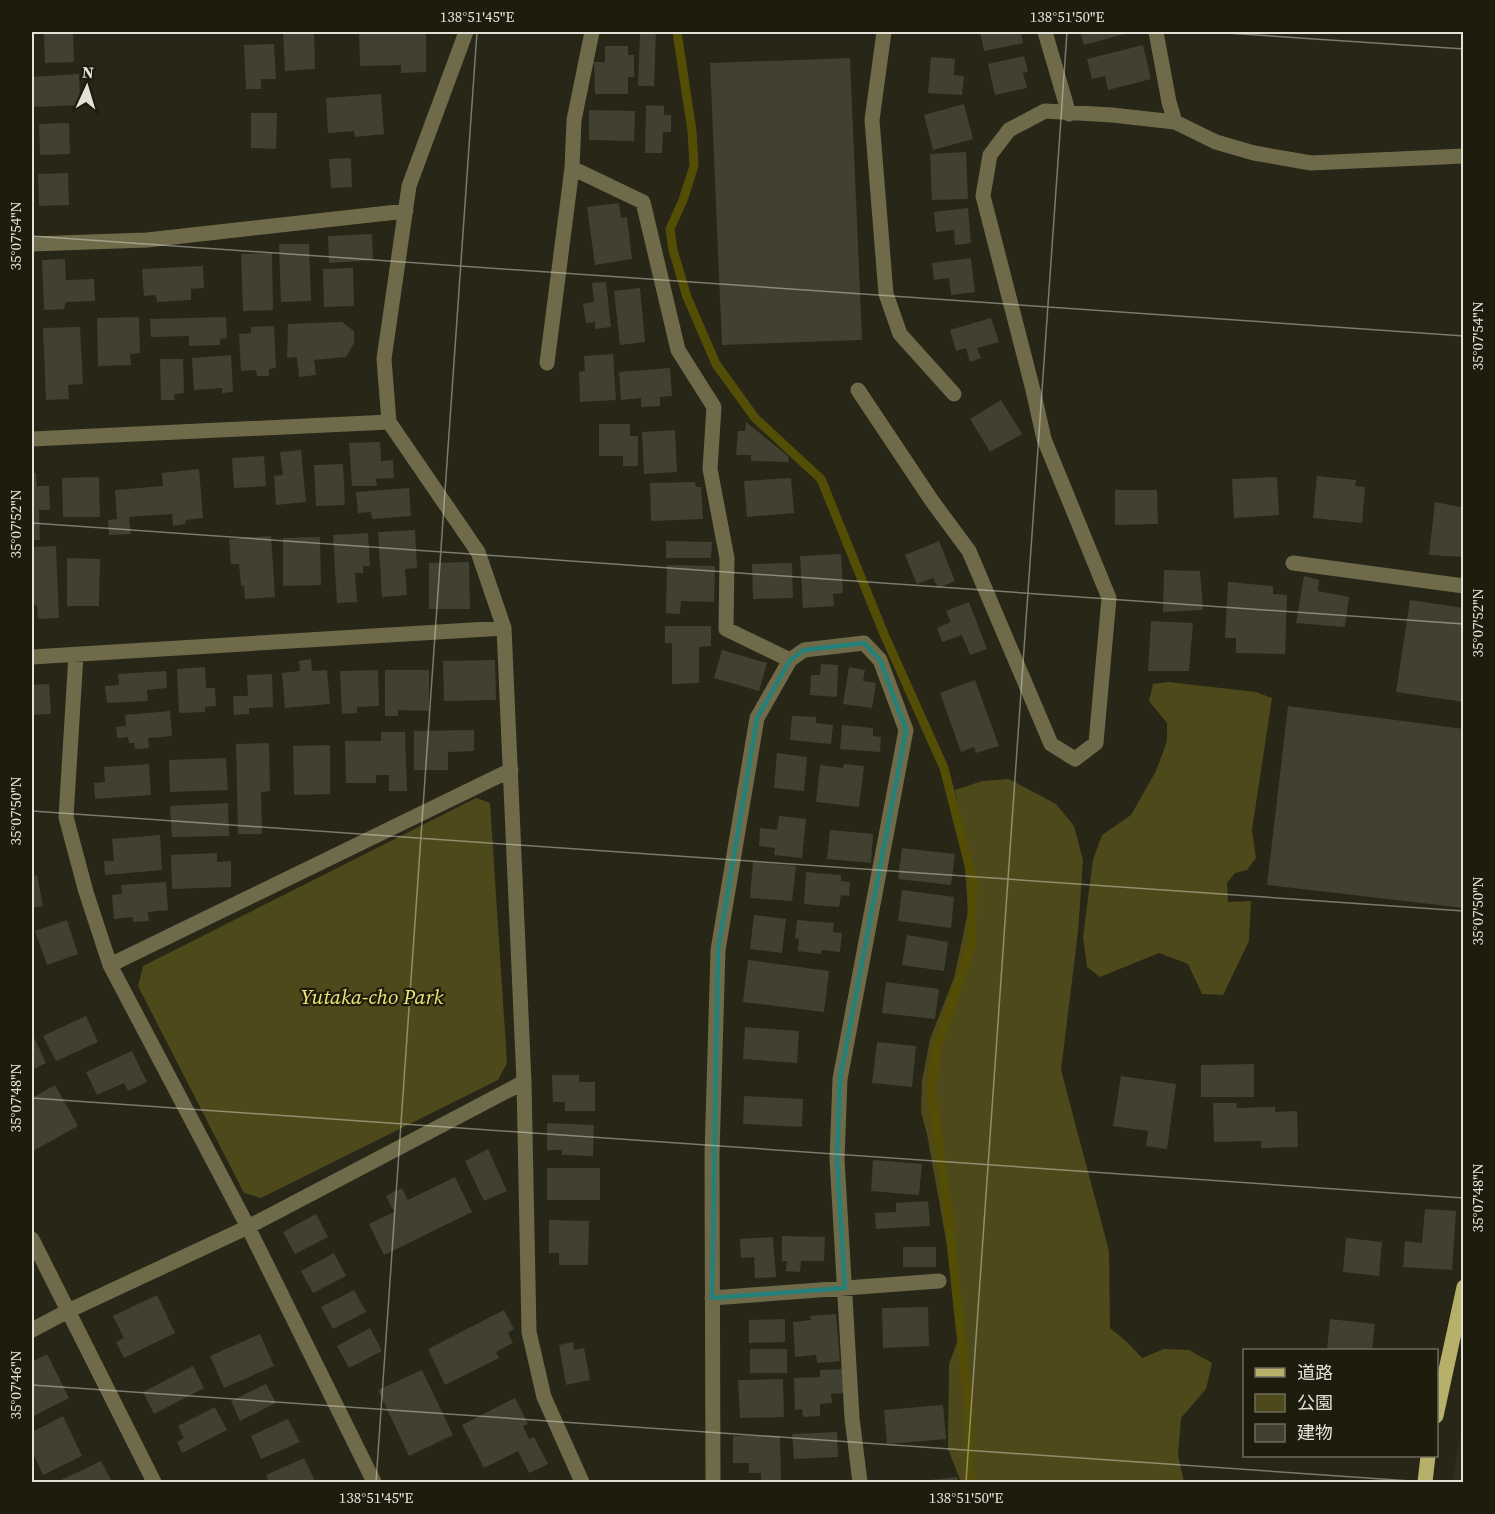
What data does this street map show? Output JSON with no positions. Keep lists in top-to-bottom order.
{
  "parks": ["Yutaka-cho Park"],
  "legend": ["道路", "公園", "建物"],
  "north": "top",
  "coordinates": [
    "138°51'45\"E",
    "138°51'50\"E",
    "35°07'54\"N",
    "35°07'52\"N",
    "35°07'50\"N",
    "35°07'48\"N",
    "35°07'46\"N"
  ]
}
